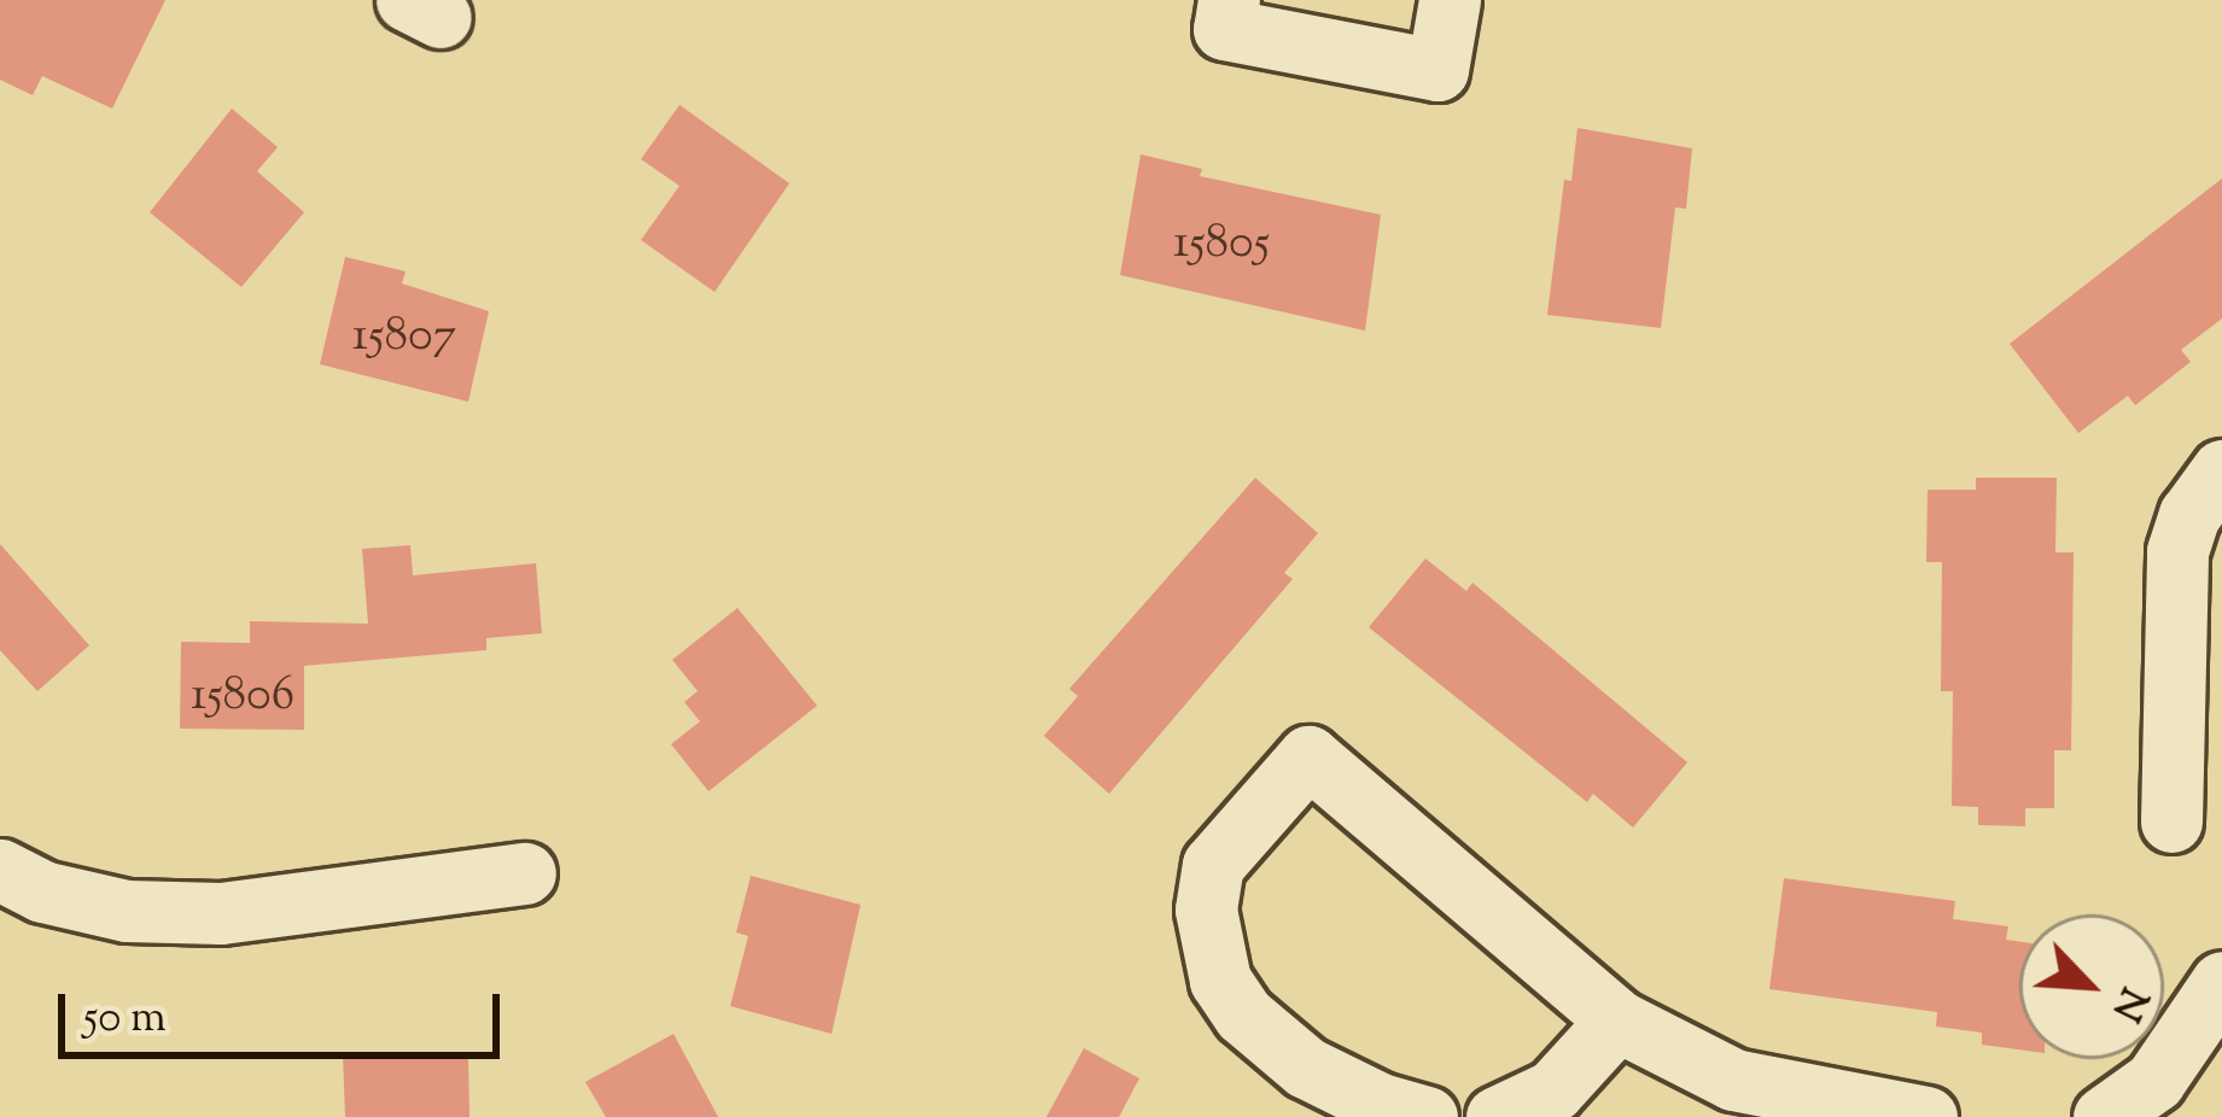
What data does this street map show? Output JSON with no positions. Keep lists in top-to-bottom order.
{
  "house_numbers": ["15805", "15807", "15806"],
  "scale_bar": "50 m",
  "north": "bottom right"
}
